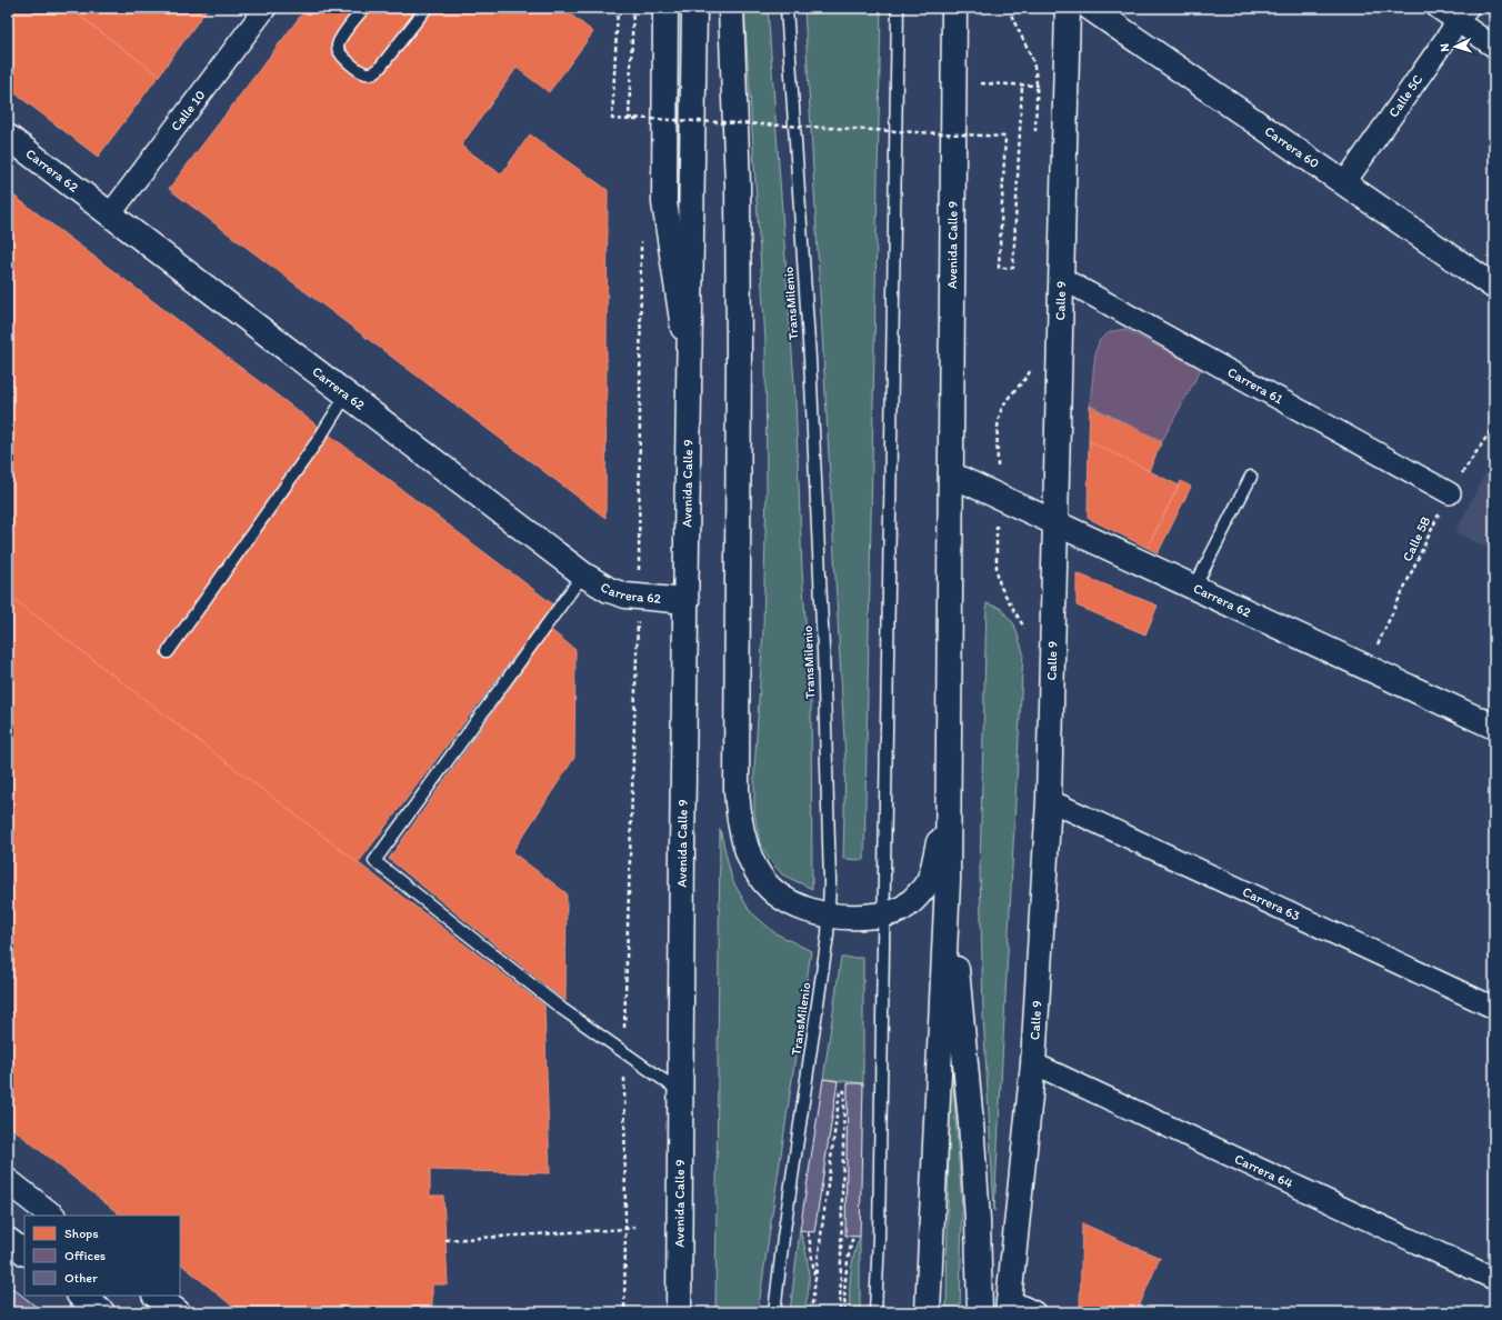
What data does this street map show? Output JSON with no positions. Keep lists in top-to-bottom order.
{
  "streets": {
    "main road": [
      "Carrera 60",
      "Carrera 62",
      "Avenida Calle 9",
      "Calle 9"
    ],
    "street": [
      "Calle 5C",
      "Calle 10",
      "Carrera 61",
      "Carrera 63",
      "Carrera 64"
    ],
    "lane": ["TransMilenio"],
    "path": ["Calle 5B"]
  },
  "crossings": [
    ["Calle 5C", "Carrera 60"],
    ["Calle 10", "Carrera 62"],
    ["Carrera 62", "Avenida Calle 9"],
    ["Carrera 62", "Calle 9"],
    ["Carrera 62", "Calle 5B"],
    ["Calle 9", "Carrera 61"],
    ["Calle 9", "Carrera 63"],
    ["Calle 9", "Carrera 64"],
    ["Carrera 61", "Calle 5B"]
  ],
  "legend": ["Shops", "Offices", "Other"],
  "north": "left"
}
